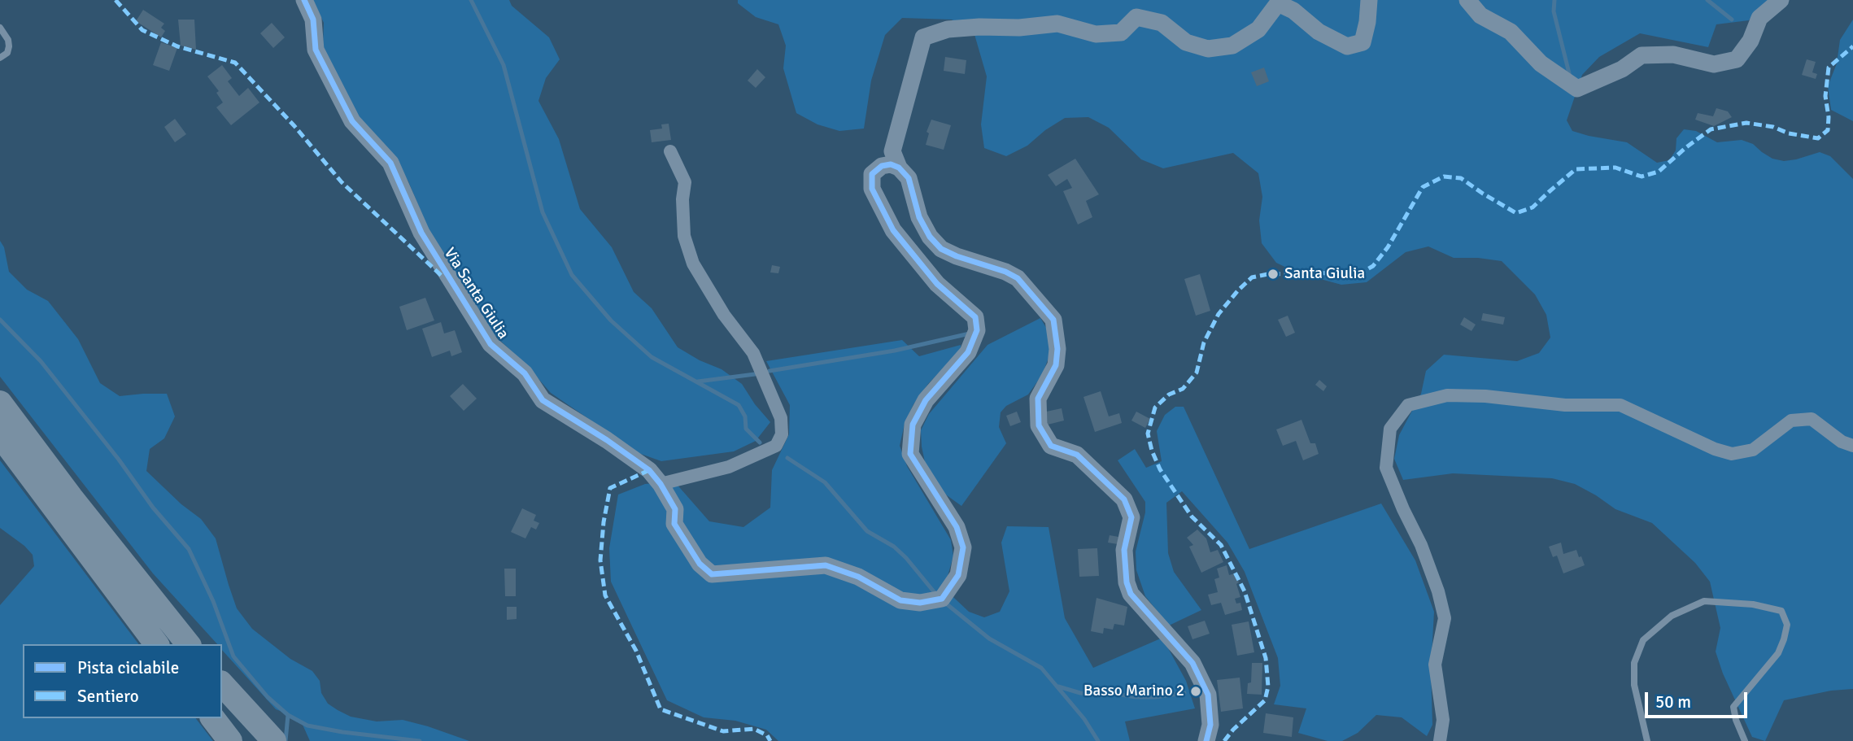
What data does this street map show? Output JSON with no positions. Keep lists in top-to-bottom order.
{
  "streets": {
    "street": ["Via Santa Giulia"]
  },
  "places": ["Santa Giulia", "Basso Marino 2"],
  "legend": ["Pista ciclabile", "Sentiero"],
  "scale_bar": "50 m"
}
